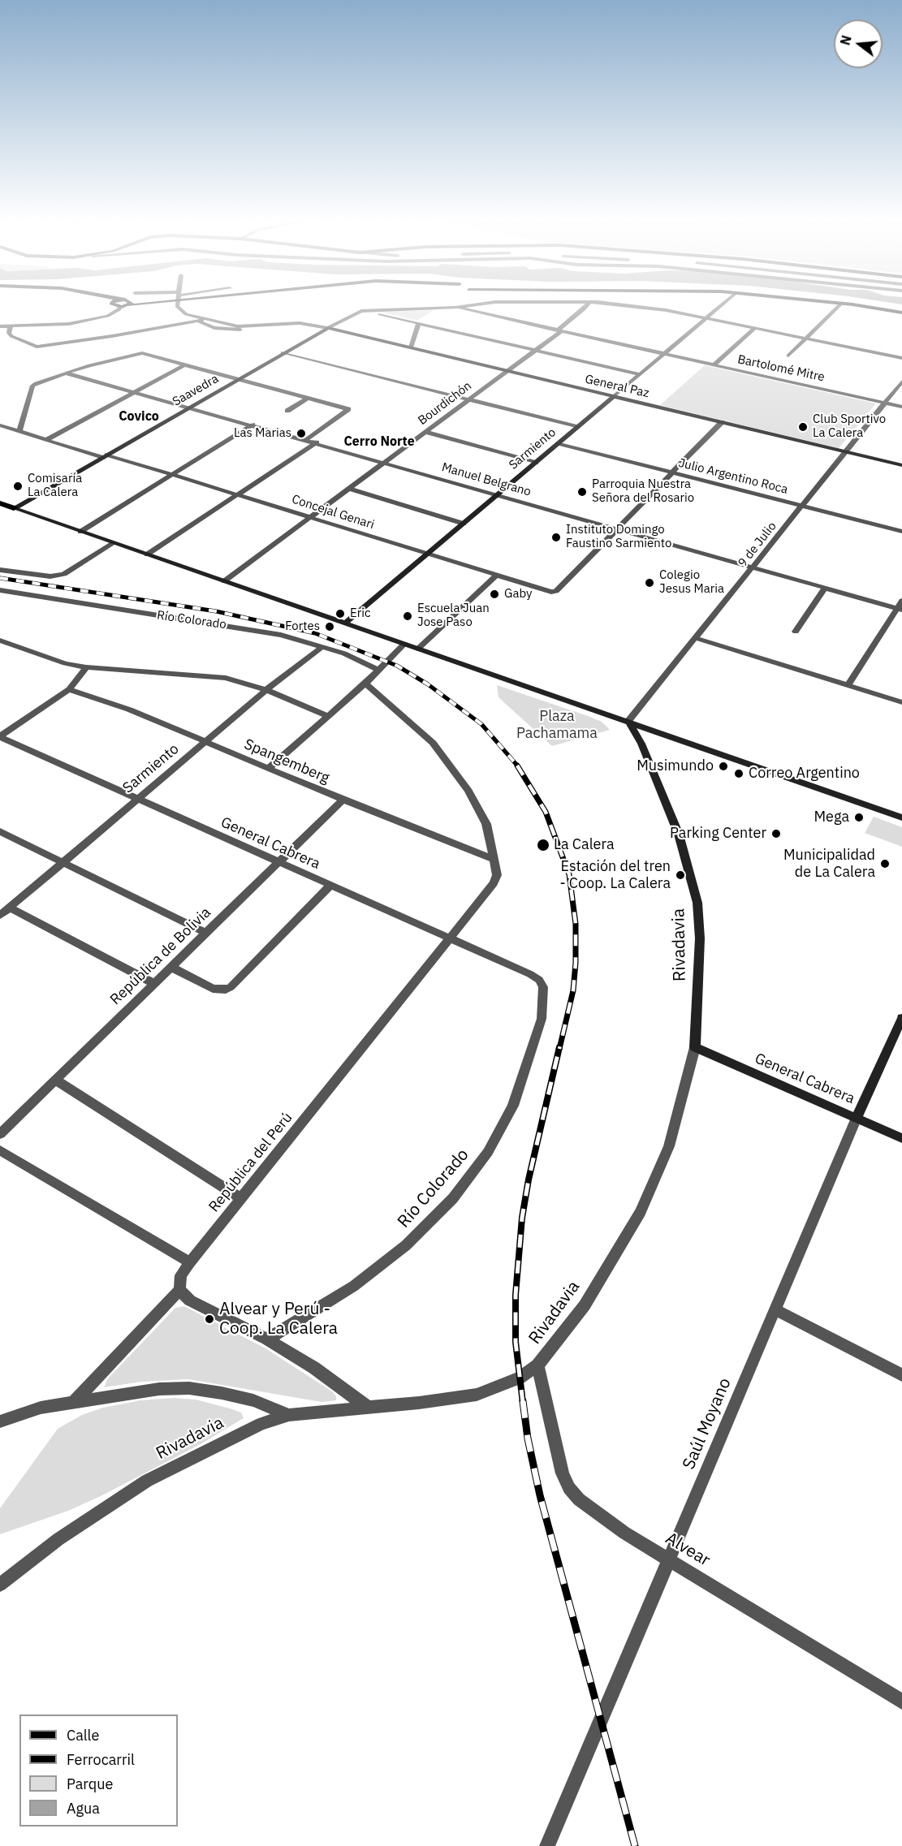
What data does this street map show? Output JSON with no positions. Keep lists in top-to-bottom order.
{
  "streets": {
    "street": [
      "Bartolomé Mitre",
      "General Paz",
      "Saavedra",
      "Bourdichón",
      "Sarmiento",
      "Julio Argentino Roca",
      "Manuel Belgrano",
      "Concejal Genari",
      "9 de Julio",
      "Río Colorado",
      "Spangemberg",
      "General Cabrera",
      "Rivadavia",
      "República de Bolivia",
      "República del Perú",
      "Saúl Moyano",
      "Alvear"
    ]
  },
  "crossings": [
    ["Bartolomé Mitre", "Saavedra"],
    ["Bartolomé Mitre", "Bourdichón"],
    ["Bartolomé Mitre", "Sarmiento"],
    ["Bartolomé Mitre", "9 de Julio"],
    ["General Paz", "Saavedra"],
    ["General Paz", "Bourdichón"],
    ["General Paz", "Sarmiento"],
    ["General Paz", "9 de Julio"],
    ["Saavedra", "Manuel Belgrano"],
    ["Saavedra", "Concejal Genari"],
    ["Bourdichón", "Manuel Belgrano"],
    ["Bourdichón", "Concejal Genari"],
    ["Sarmiento", "Julio Argentino Roca"],
    ["Sarmiento", "Manuel Belgrano"],
    ["Sarmiento", "Concejal Genari"],
    ["Sarmiento", "Río Colorado"],
    ["Sarmiento", "Spangemberg"],
    ["Sarmiento", "General Cabrera"],
    ["Julio Argentino Roca", "9 de Julio"],
    ["Manuel Belgrano", "Concejal Genari"],
    ["Manuel Belgrano", "9 de Julio"],
    ["9 de Julio", "Rivadavia"],
    ["Río Colorado", "General Cabrera"],
    ["Spangemberg", "República de Bolivia"],
    ["General Cabrera", "Rivadavia"],
    ["General Cabrera", "República de Bolivia"],
    ["General Cabrera", "República del Perú"],
    ["General Cabrera", "Saúl Moyano"],
    ["Rivadavia", "Alvear"],
    ["Saúl Moyano", "Alvear"]
  ],
  "districts": ["Covico", "Cerro Norte"],
  "parks": ["Plaza Pachamama"],
  "places": [
    "Club Sportivo La Calera",
    "Las Marias",
    "Comisaría La Calera",
    "Parroquia Nuestra Señora del Rosario",
    "Instituto Domingo Faustino Sarmiento",
    "Colegio Jesus Maria",
    "Gaby",
    "Eric",
    "Escuela Juan Jose Paso",
    "Fortes",
    "Musimundo",
    "Correo Argentino",
    "Mega",
    "Parking Center",
    "La Calera",
    "Municipalidad de La Calera",
    "Estación del tren - Coop. La Calera",
    "Alvear y Perú - Coop. La Calera"
  ],
  "legend": [
    "Calle",
    "Ferrocarril",
    "Parque",
    "Agua"
  ],
  "north": "left"
}
